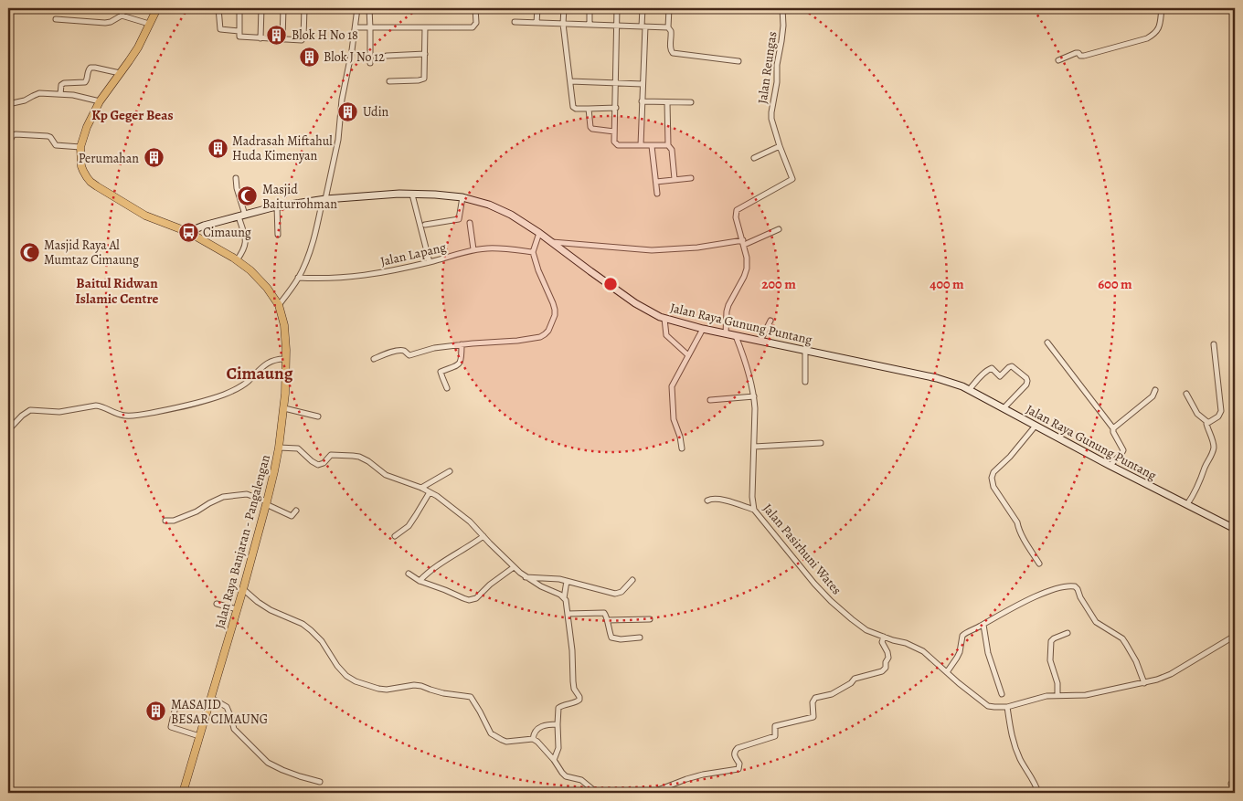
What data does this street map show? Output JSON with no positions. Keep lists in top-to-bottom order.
{
  "streets": {
    "main road": ["Jalan Raya Banjaran - Pangalengan"],
    "street": [
      "Jalan Reungas",
      "Jalan Lapang",
      "Jalan Raya Gunung Puntang",
      "Jalan Pasirhuni Wates"
    ]
  },
  "crossings": [
    ["Jalan Reungas", "Jalan Raya Gunung Puntang"],
    ["Jalan Raya Gunung Puntang", "Jalan Raya Banjaran - Pangalengan"],
    ["Jalan Raya Gunung Puntang", "Jalan Pasirhuni Wates"]
  ],
  "districts": ["Kp Geger Beas", "Baitul Ridwan Islamic Centre", "Cimaung"],
  "places": {
    "building": [
      "Blok H No 18",
      "Blok J No 12",
      "Udin",
      "Madrasah Miftahul Huda Kimenyan",
      "Perumahan",
      "MASAJID BESAR CIMAUNG"
    ],
    "mosque": ["Masjid Baiturrohman", "Masjid Raya Al Mumtaz Cimaung"],
    "bus stop": ["Cimaung"]
  },
  "rings": ["200 m", "400 m", "600 m"]
}
